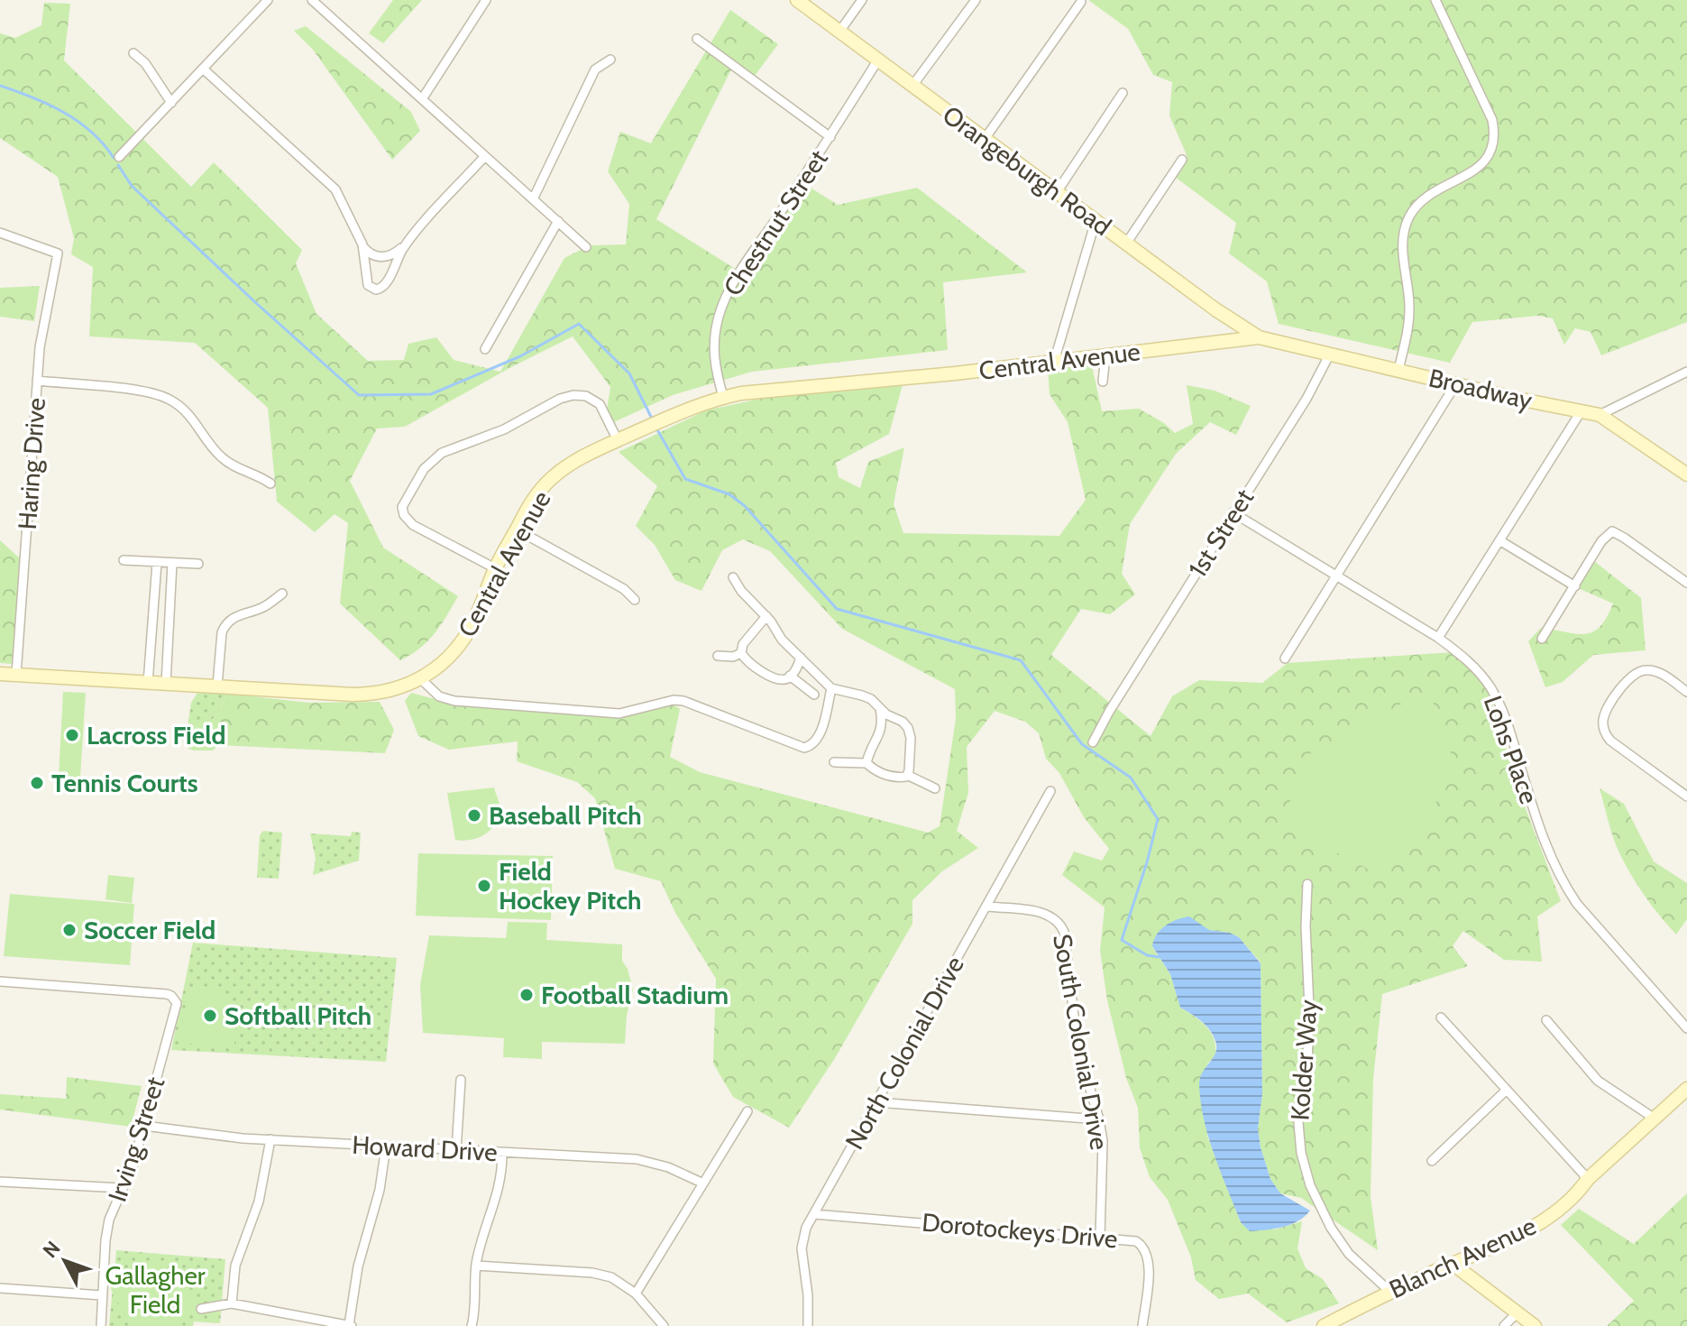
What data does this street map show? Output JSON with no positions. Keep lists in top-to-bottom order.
{
  "streets": {
    "street": [
      "Orangeburgh Road",
      "Chestnut Street",
      "Central Avenue",
      "Broadway",
      "Haring Drive",
      "1st Street",
      "Lohs Place",
      "South Colonial Drive",
      "North Colonial Drive",
      "Kolder Way",
      "Irving Street",
      "Howard Drive",
      "Dorotockeys Drive",
      "Blanch Avenue"
    ]
  },
  "crossings": [
    ["Orangeburgh Road", "Chestnut Street"],
    ["Orangeburgh Road", "Central Avenue"],
    ["Orangeburgh Road", "Broadway"],
    ["Chestnut Street", "Central Avenue"],
    ["Central Avenue", "Broadway"],
    ["Central Avenue", "Haring Drive"],
    ["Broadway", "1st Street"],
    ["1st Street", "Lohs Place"],
    ["South Colonial Drive", "North Colonial Drive"],
    ["South Colonial Drive", "Dorotockeys Drive"],
    ["North Colonial Drive", "Dorotockeys Drive"],
    ["Kolder Way", "Blanch Avenue"],
    ["Irving Street", "Howard Drive"]
  ],
  "parks": ["Gallagher Field"],
  "places": [
    "Lacross Field",
    "Tennis Courts",
    "Baseball Pitch",
    "Field Hockey Pitch",
    "Soccer Field",
    "Football Stadium",
    "Softball Pitch"
  ],
  "north": "top left"
}
